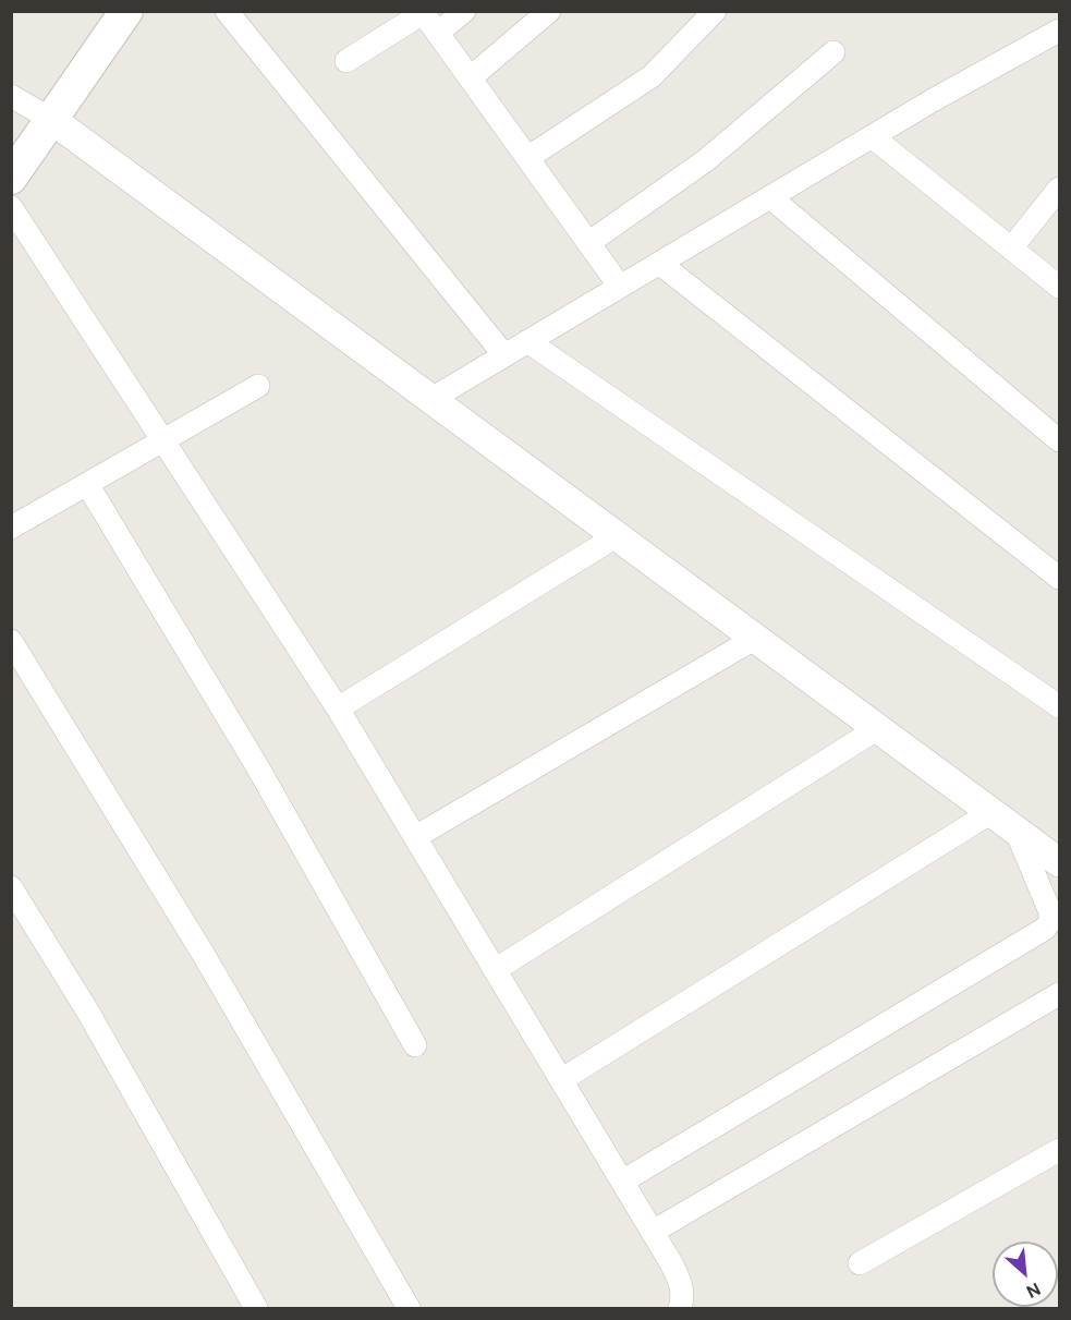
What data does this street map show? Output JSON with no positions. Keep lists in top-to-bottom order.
{
  "north": "bottom right"
}
